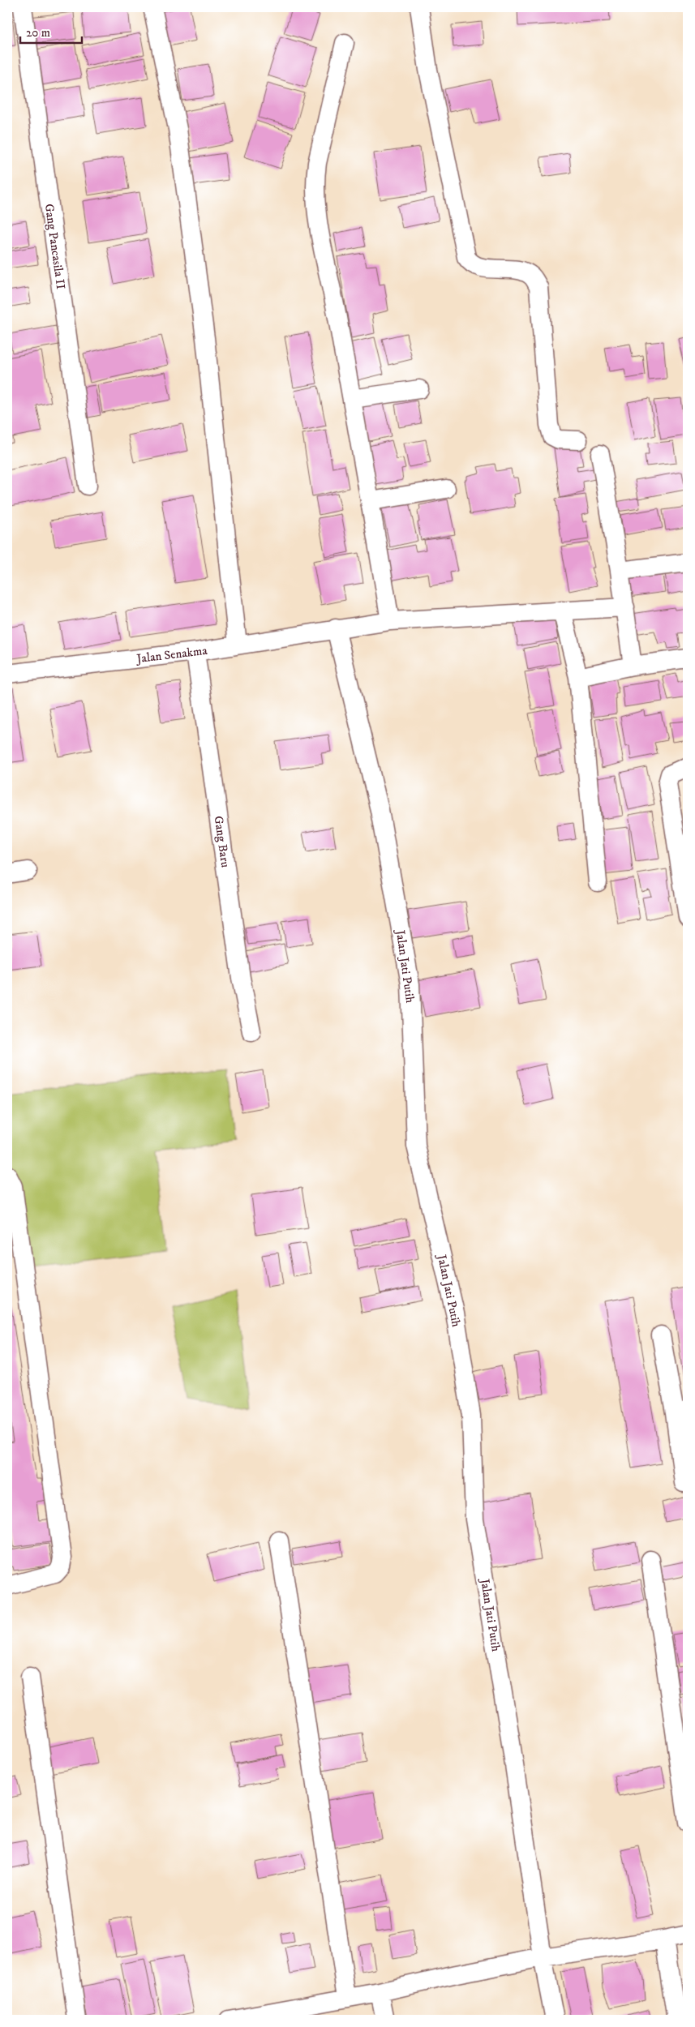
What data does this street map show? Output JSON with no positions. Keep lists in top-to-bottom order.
{
  "streets": {
    "street": [
      "Gang Pancasila II",
      "Jalan Senakma",
      "Gang Baru",
      "Jalan Jati Putih"
    ]
  },
  "crossings": [
    ["Jalan Senakma", "Gang Baru"],
    ["Jalan Senakma", "Jalan Jati Putih"]
  ],
  "scale_bar": "20 m"
}
